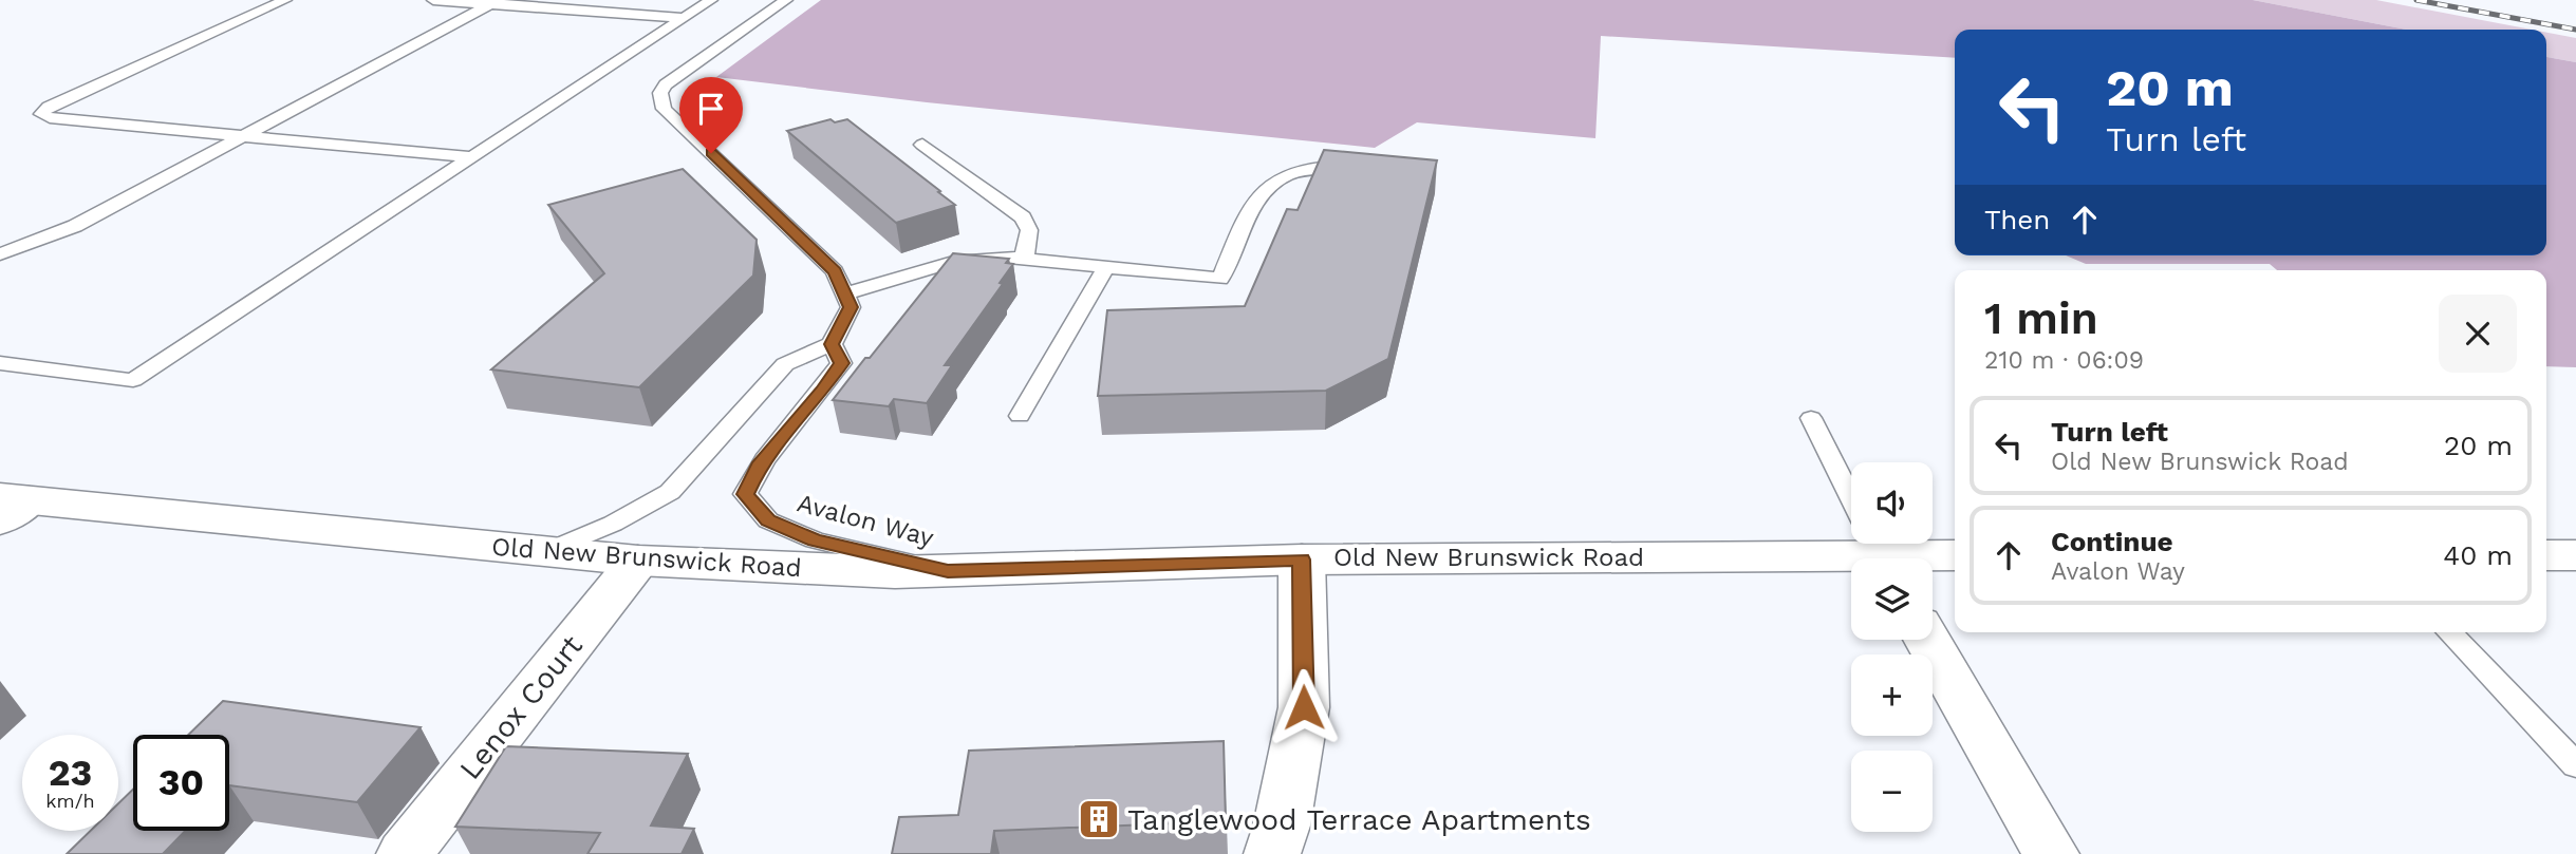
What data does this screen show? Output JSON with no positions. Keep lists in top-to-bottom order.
{
  "streets": {
    "main road": ["Old New Brunswick Road", "Lenox Court"],
    "lane": ["Avalon Way"]
  },
  "crossings": [
    ["Avalon Way", "Old New Brunswick Road"],
    ["Old New Brunswick Road", "Lenox Court"]
  ],
  "places": {
    "building": ["Tanglewood Terrace Apartments"]
  },
  "page": {
    "turn": ["20 m", "Turn left"],
    "then": "Then",
    "heading": ["1 min", "210 m · 06:09"],
    "list": [
      {
        "name": "Turn left",
        "note": "Old New Brunswick Road",
        "value": "20 m"
      },
      {
        "name": "Continue",
        "note": "Avalon Way",
        "value": "40 m"
      }
    ],
    "map_buttons": ["+", "−"],
    "speed": "23 km/h",
    "limit": "30"
  }
}
